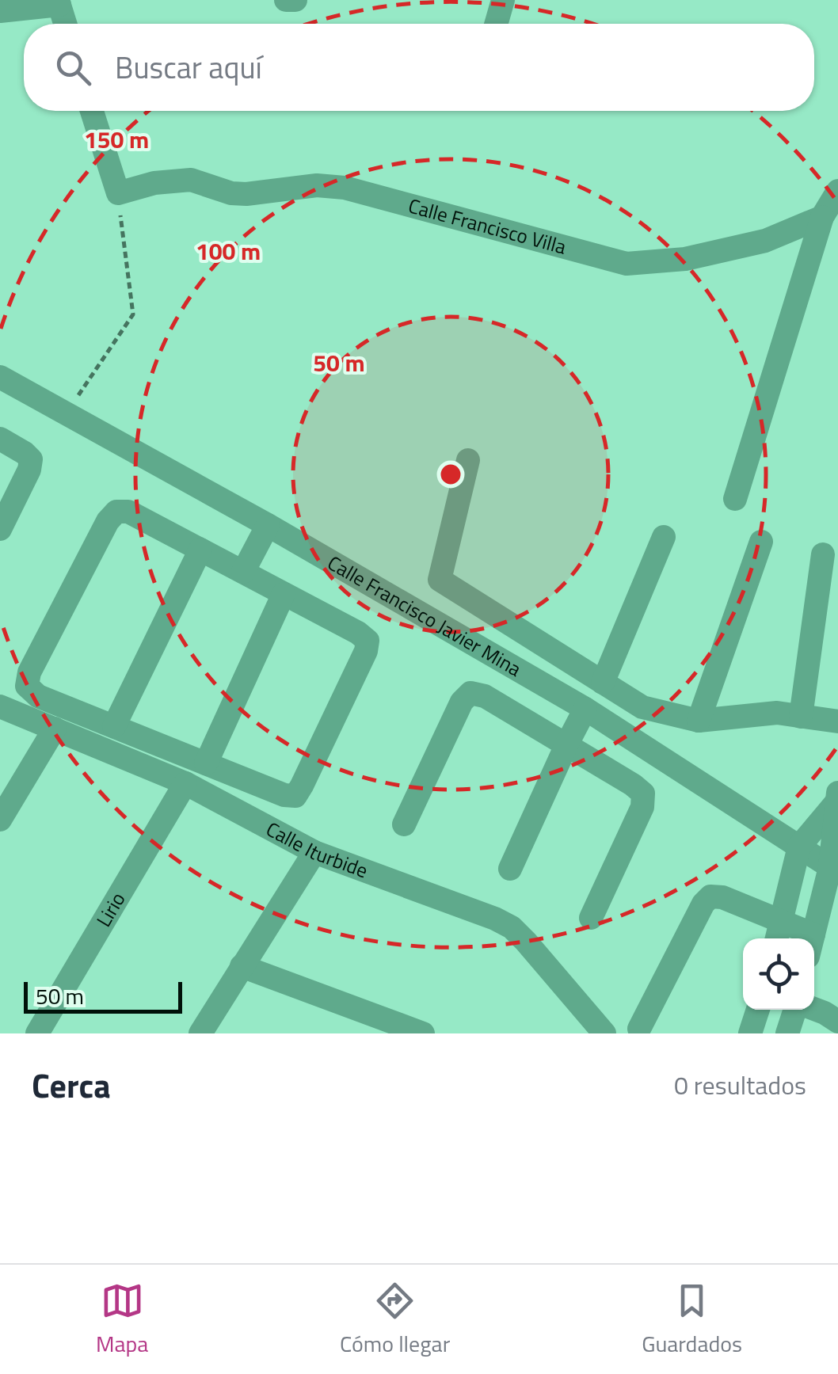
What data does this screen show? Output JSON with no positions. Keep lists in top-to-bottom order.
{
  "streets": {
    "street": [
      "Calle Francisco Villa",
      "Calle Francisco Javier Mina",
      "Calle Iturbide",
      "Lirio"
    ]
  },
  "crossings": [
    ["Calle Iturbide", "Lirio"]
  ],
  "scale_bar": "50 m",
  "page": {
    "search": "Buscar aquí",
    "scale": "50 m",
    "heading": ["Cerca", "0 resultados"],
    "nav": ["Mapa", "Cómo llegar", "Guardados"]
  },
  "rings": ["150 m", "100 m", "50 m"]
}
